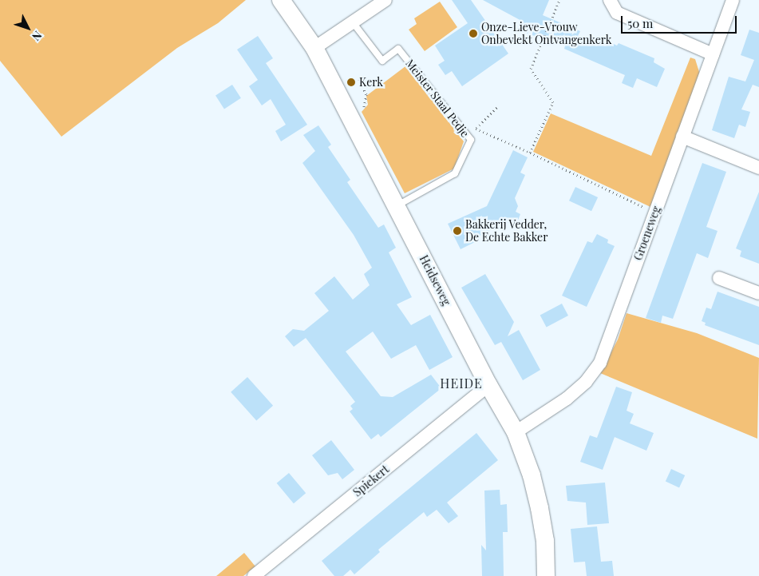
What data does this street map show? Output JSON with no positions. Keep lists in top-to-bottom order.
{
  "streets": {
    "street": ["Groeneweg", "Heidseweg", "Spiekert"],
    "lane": ["Meister Staal Pedje"]
  },
  "crossings": [
    ["Meister Staal Pedje", "Heidseweg"],
    ["Groeneweg", "Heidseweg"],
    ["Heidseweg", "Spiekert"]
  ],
  "districts": ["HEIDE"],
  "places": ["Onze-Lieve-Vrouw Onbevlekt Ontvangenkerk", "Kerk", "Bakkerij Vedder, De Echte Bakker"],
  "scale_bar": "50 m",
  "north": "bottom right"
}
